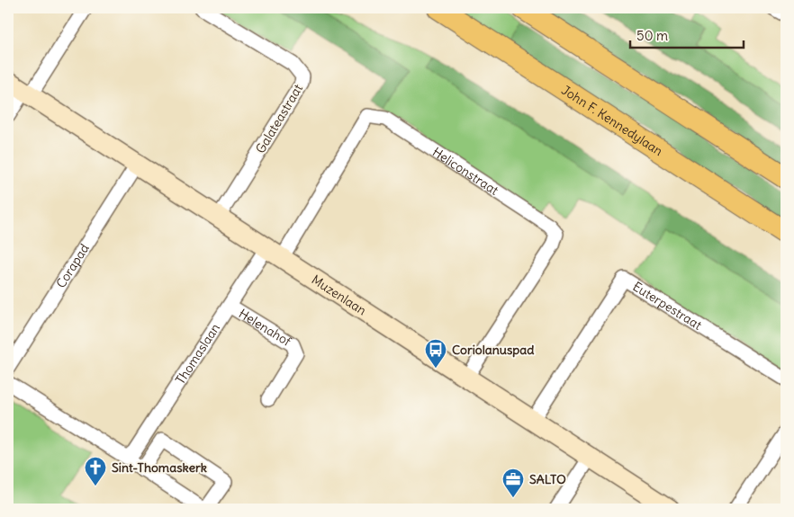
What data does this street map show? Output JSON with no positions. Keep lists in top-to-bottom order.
{
  "streets": {
    "main road": ["John F. Kennedylaan"],
    "street": [
      "Galateastraat",
      "Heliconstraat",
      "Corapad",
      "Muzenlaan",
      "Euterpestraat",
      "Helenahof",
      "Thomaslaan"
    ]
  },
  "crossings": [
    ["Galateastraat", "Muzenlaan"],
    ["Heliconstraat", "Muzenlaan"],
    ["Heliconstraat", "Thomaslaan"],
    ["Corapad", "Muzenlaan"],
    ["Muzenlaan", "Euterpestraat"],
    ["Muzenlaan", "Thomaslaan"],
    ["Helenahof", "Thomaslaan"]
  ],
  "places": {
    "bus stop": ["Coriolanuspad"],
    "church": ["Sint-Thomaskerk"],
    "office": ["SALTO"]
  },
  "scale_bar": "50 m"
}
